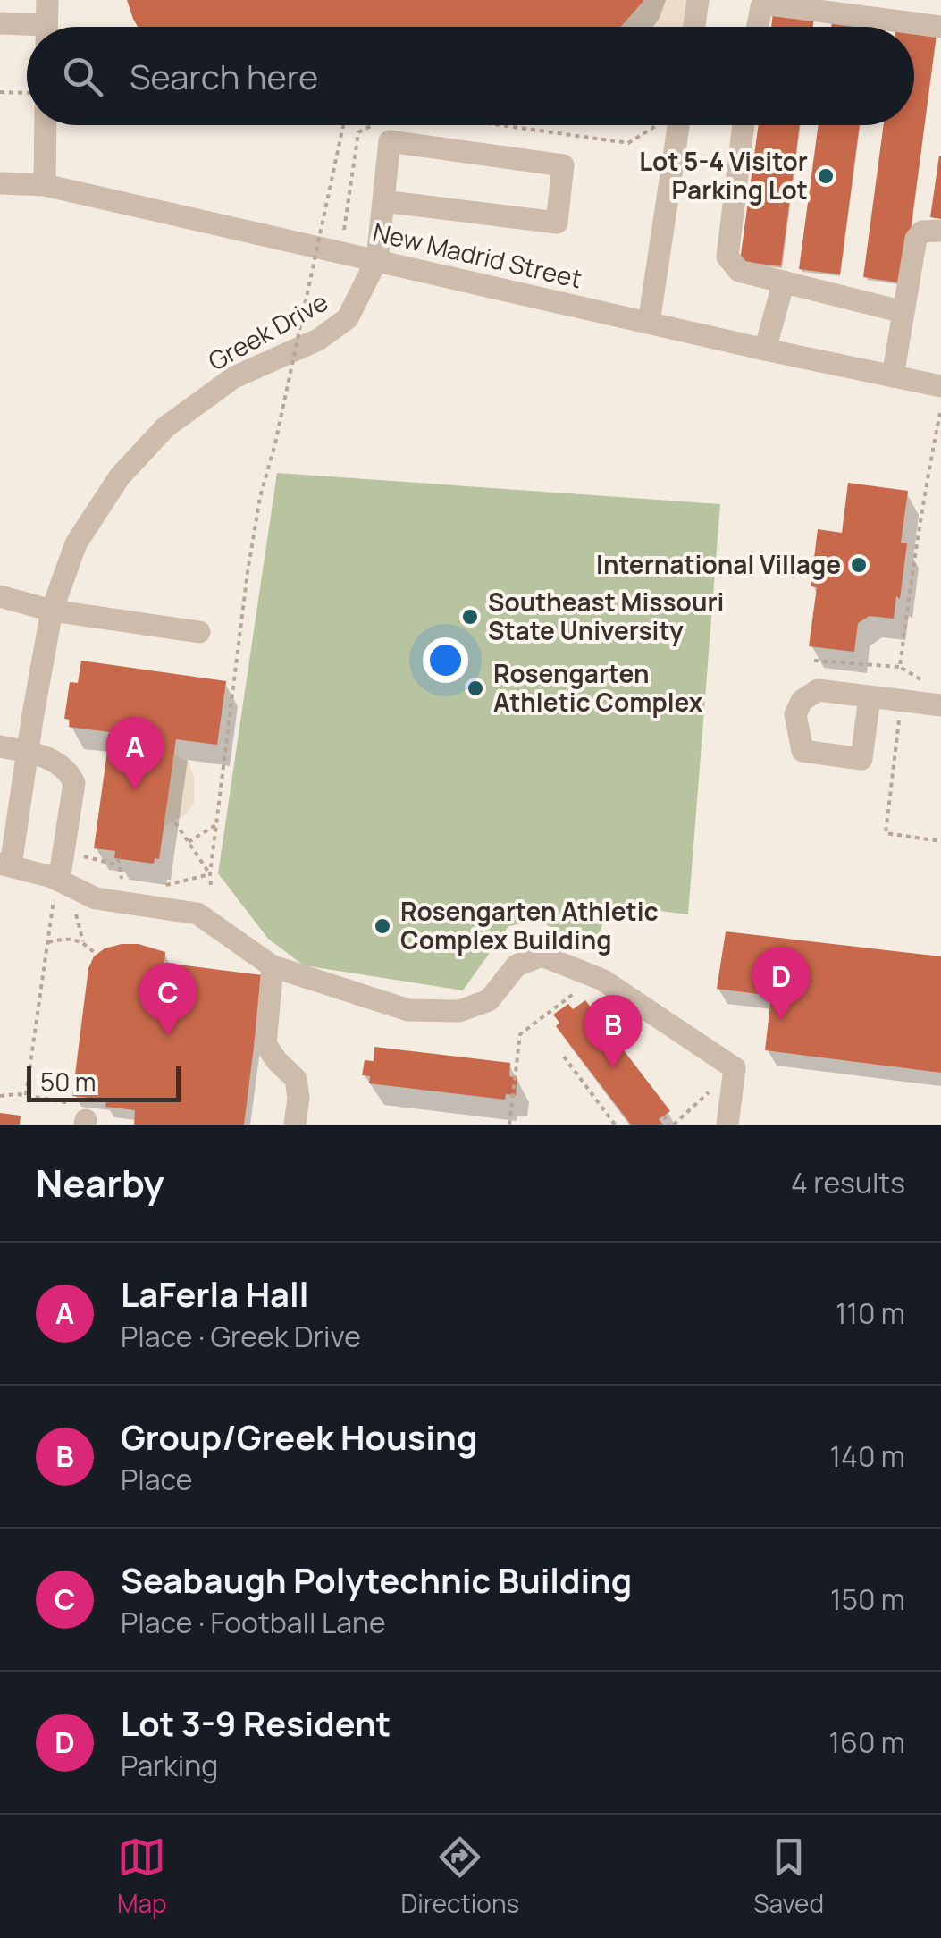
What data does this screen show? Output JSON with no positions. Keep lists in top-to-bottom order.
{
  "streets": {
    "street": ["New Madrid Street", "Greek Drive"]
  },
  "crossings": [
    ["New Madrid Street", "Greek Drive"]
  ],
  "places": [
    "Lot 5-4 Visitor Parking Lot",
    "International Village",
    "Southeast Missouri State University",
    "Rosengarten Athletic Complex",
    "Rosengarten Athletic Complex Building"
  ],
  "scale_bar": "50 m",
  "page": {
    "search": "Search here",
    "pins": [
      "A",
      "D",
      "C",
      "B"
    ],
    "scale": "50 m",
    "heading": ["Nearby", "4 results"],
    "list": [
      {
        "mark": "A",
        "name": "LaFerla Hall",
        "note": "Place · Greek Drive",
        "value": "110 m"
      },
      {
        "mark": "B",
        "name": "Group/Greek Housing",
        "note": "Place",
        "value": "140 m"
      },
      {
        "mark": "C",
        "name": "Seabaugh Polytechnic Building",
        "note": "Place · Football Lane",
        "value": "150 m"
      },
      {
        "mark": "D",
        "name": "Lot 3-9 Resident",
        "note": "Parking",
        "value": "160 m"
      }
    ],
    "nav": ["Map", "Directions", "Saved"]
  }
}
